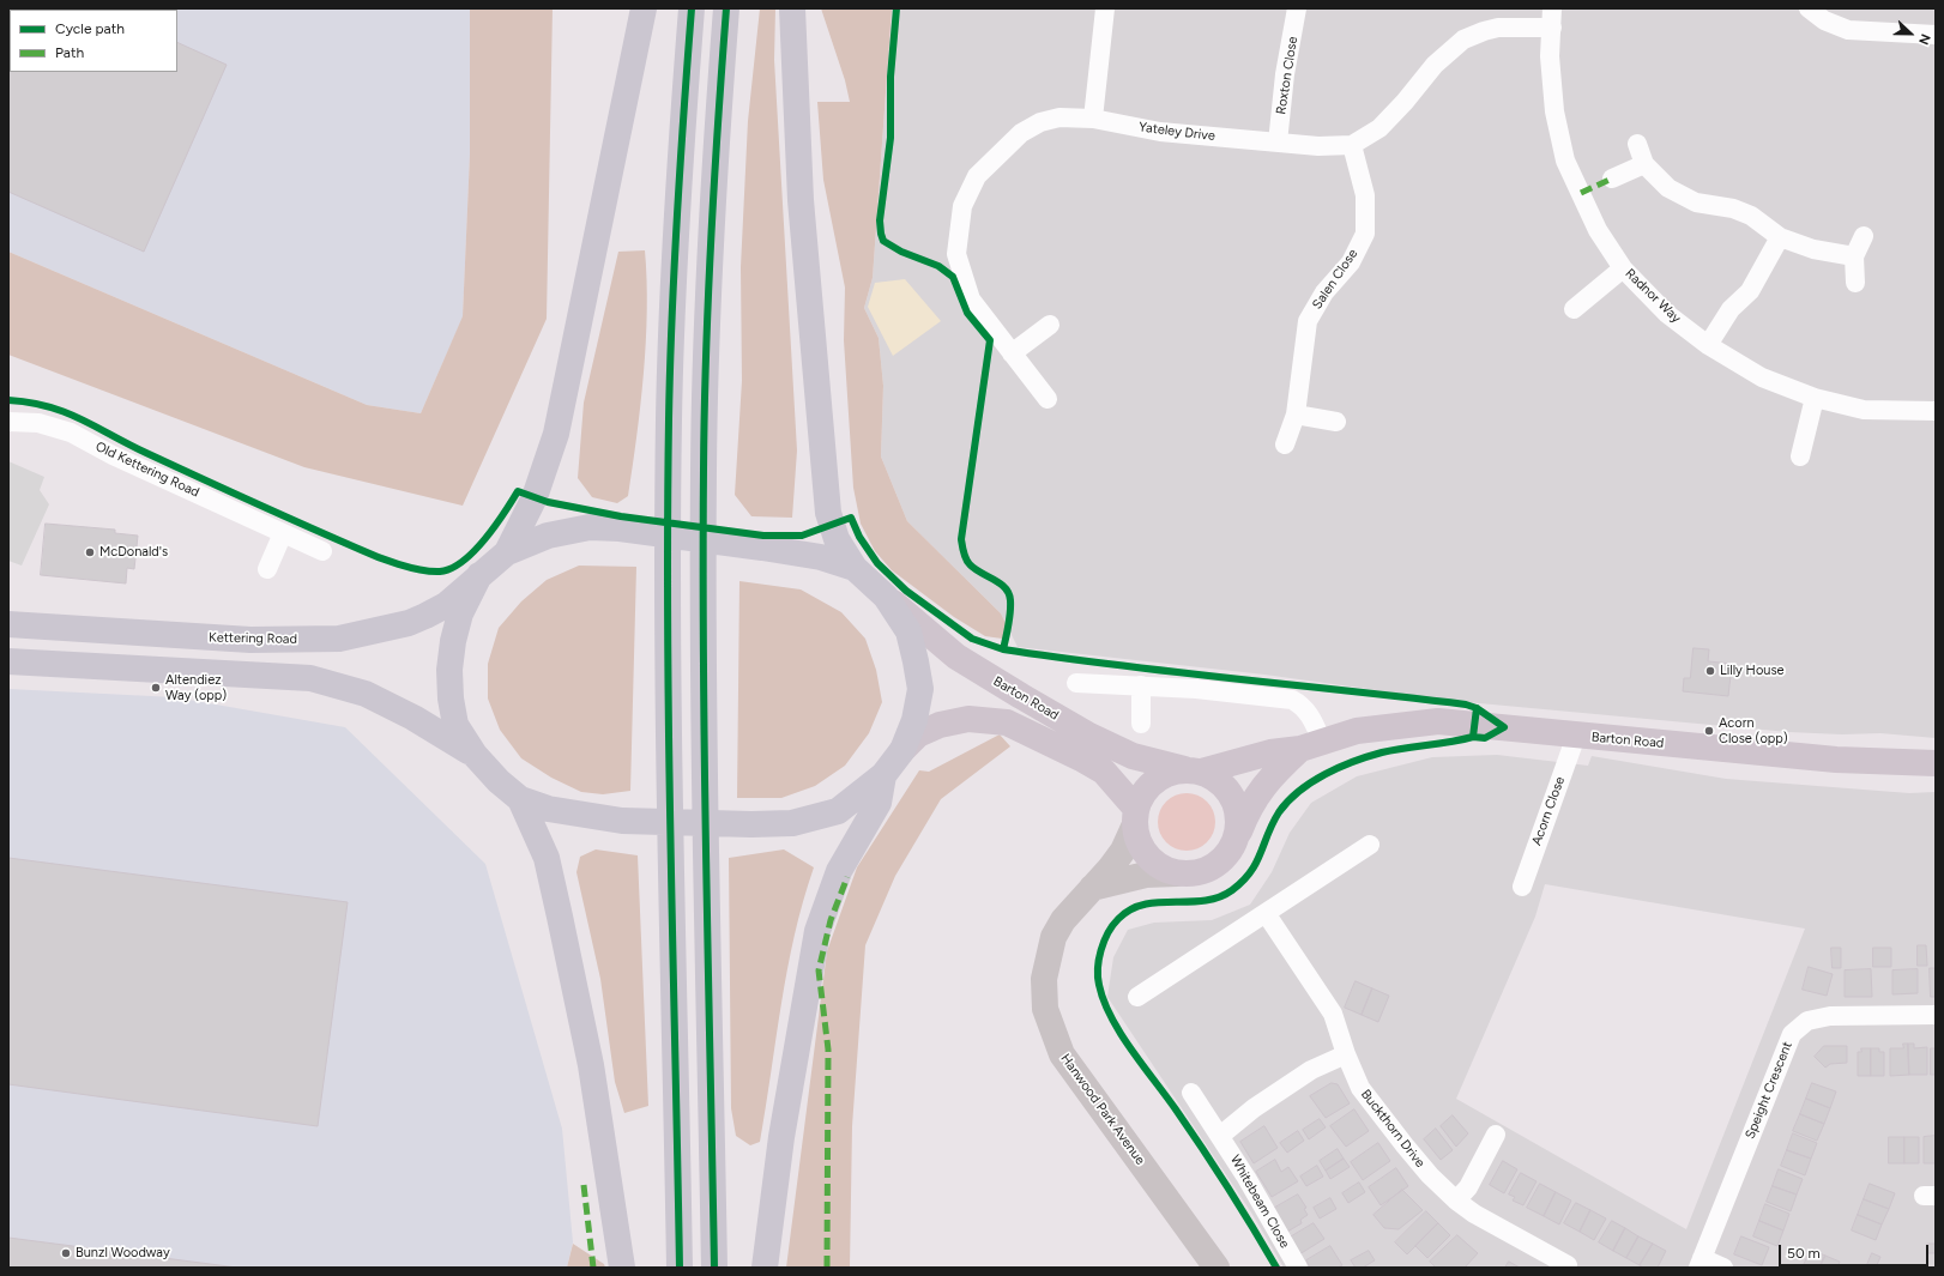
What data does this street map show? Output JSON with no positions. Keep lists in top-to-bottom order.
{
  "streets": {
    "highway": ["Kettering Road"],
    "main road": ["Barton Road"],
    "street": [
      "Roxton Close",
      "Yateley Drive",
      "Salen Close",
      "Radnor Way",
      "Old Kettering Road",
      "Acorn Close",
      "Speight Crescent",
      "Hanwood Park Avenue",
      "Buckthorn Drive",
      "Whitebeam Close"
    ]
  },
  "crossings": [
    ["Roxton Close", "Yateley Drive"],
    ["Yateley Drive", "Salen Close"],
    ["Yateley Drive", "Radnor Way"],
    ["Barton Road", "Acorn Close"],
    ["Barton Road", "Hanwood Park Avenue"]
  ],
  "places": [
    "McDonald's",
    "Lilly House",
    "Altendiez Way (opp)",
    "Acorn Close (opp)",
    "Bunzl Woodway"
  ],
  "legend": ["Cycle path", "Path"],
  "scale_bar": "50 m",
  "north": "right"
}
